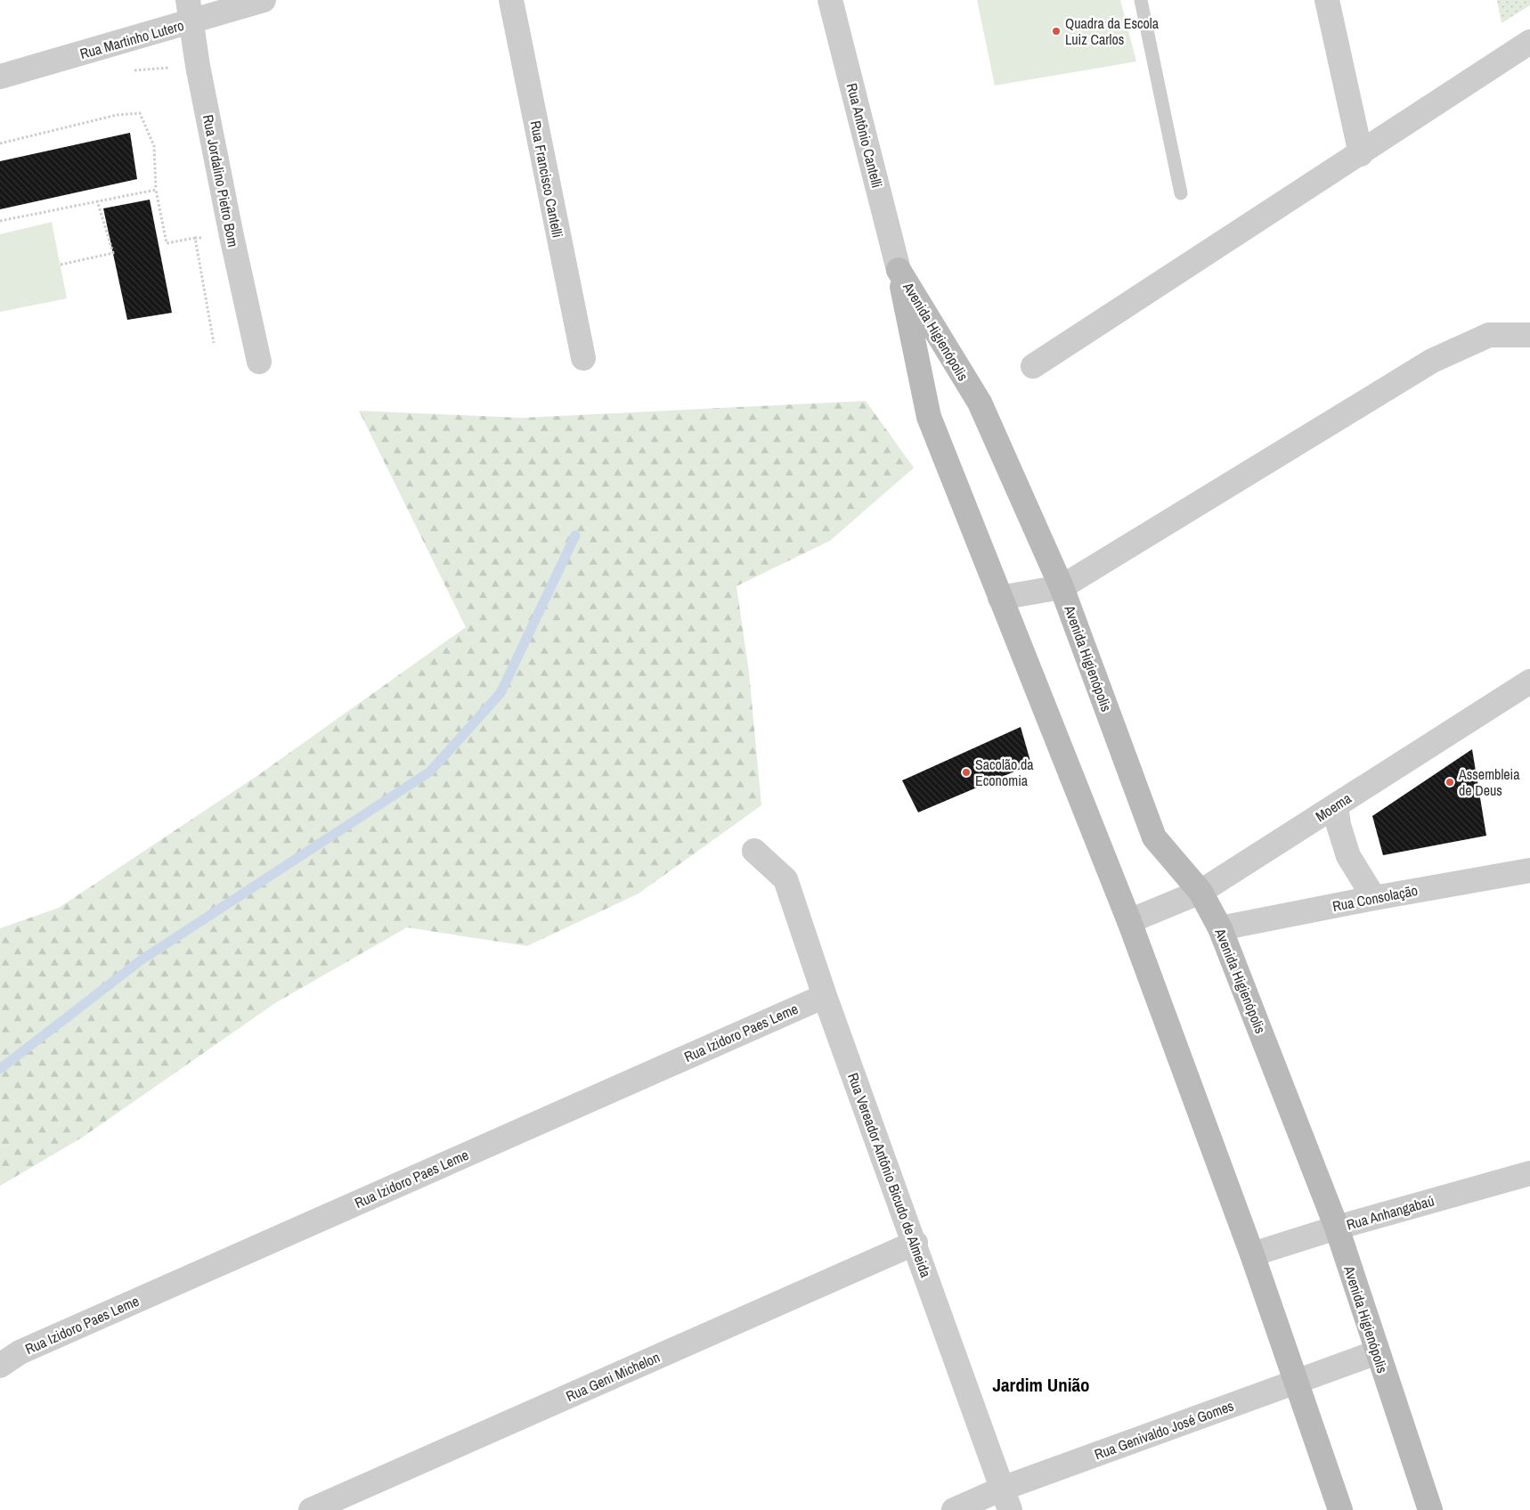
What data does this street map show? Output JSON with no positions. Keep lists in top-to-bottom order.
{
  "streets": {
    "main road": ["Avenida Higienópolis"],
    "street": [
      "Rua Martinho Lutero",
      "Rua Antônio Cantelli",
      "Rua Francisco Cantelli",
      "Rua Jordalino Pietro Bom",
      "Moema",
      "Rua Consolação",
      "Rua Izidoro Paes Leme",
      "Rua Vereador Antônio Bicudo de Almeida",
      "Rua Anhangabaú",
      "Rua Geni Michelon",
      "Rua Genivaldo José Gomes"
    ]
  },
  "crossings": [
    ["Rua Martinho Lutero", "Rua Jordalino Pietro Bom"],
    ["Rua Antônio Cantelli", "Avenida Higienópolis"],
    ["Avenida Higienópolis", "Moema"],
    ["Avenida Higienópolis", "Rua Consolação"],
    ["Avenida Higienópolis", "Rua Anhangabaú"],
    ["Avenida Higienópolis", "Rua Genivaldo José Gomes"],
    ["Rua Izidoro Paes Leme", "Rua Vereador Antônio Bicudo de Almeida"],
    ["Rua Vereador Antônio Bicudo de Almeida", "Rua Geni Michelon"],
    ["Rua Vereador Antônio Bicudo de Almeida", "Rua Genivaldo José Gomes"]
  ],
  "districts": ["Jardim União"],
  "places": ["Quadra da Escola Luiz Carlos", "Sacolão da Economia", "Assembleia de Deus"]
}
